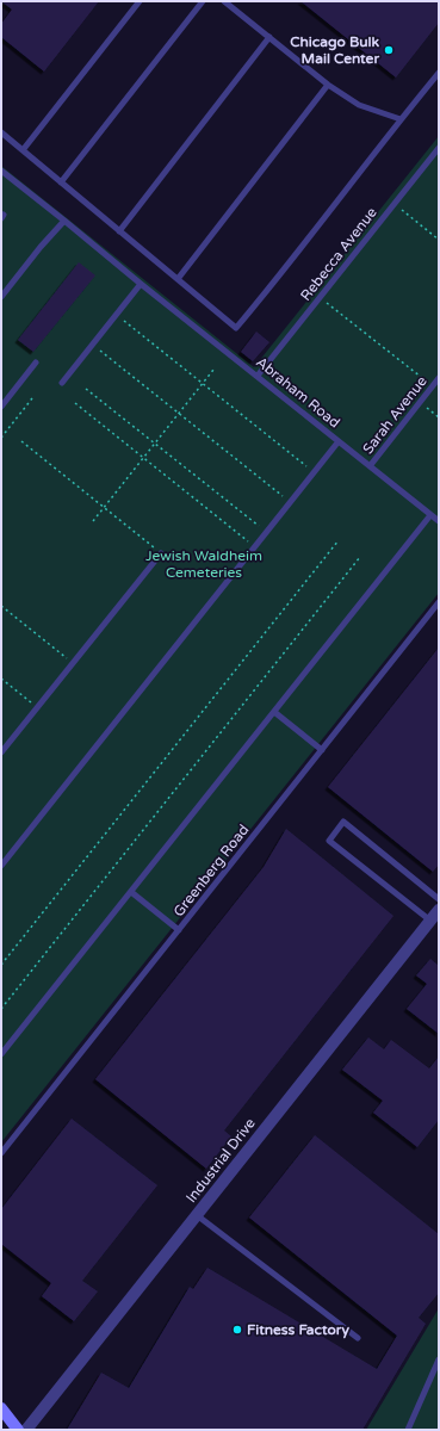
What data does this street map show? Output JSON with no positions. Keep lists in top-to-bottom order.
{
  "streets": {
    "street": ["Industrial Drive"],
    "lane": [
      "Rebecca Avenue",
      "Abraham Road",
      "Sarah Avenue",
      "Greenberg Road"
    ]
  },
  "crossings": [
    ["Rebecca Avenue", "Abraham Road"],
    ["Abraham Road", "Sarah Avenue"]
  ],
  "parks": ["Jewish Waldheim Cemeteries"],
  "places": ["Chicago Bulk Mail Center", "Fitness Factory"]
}
